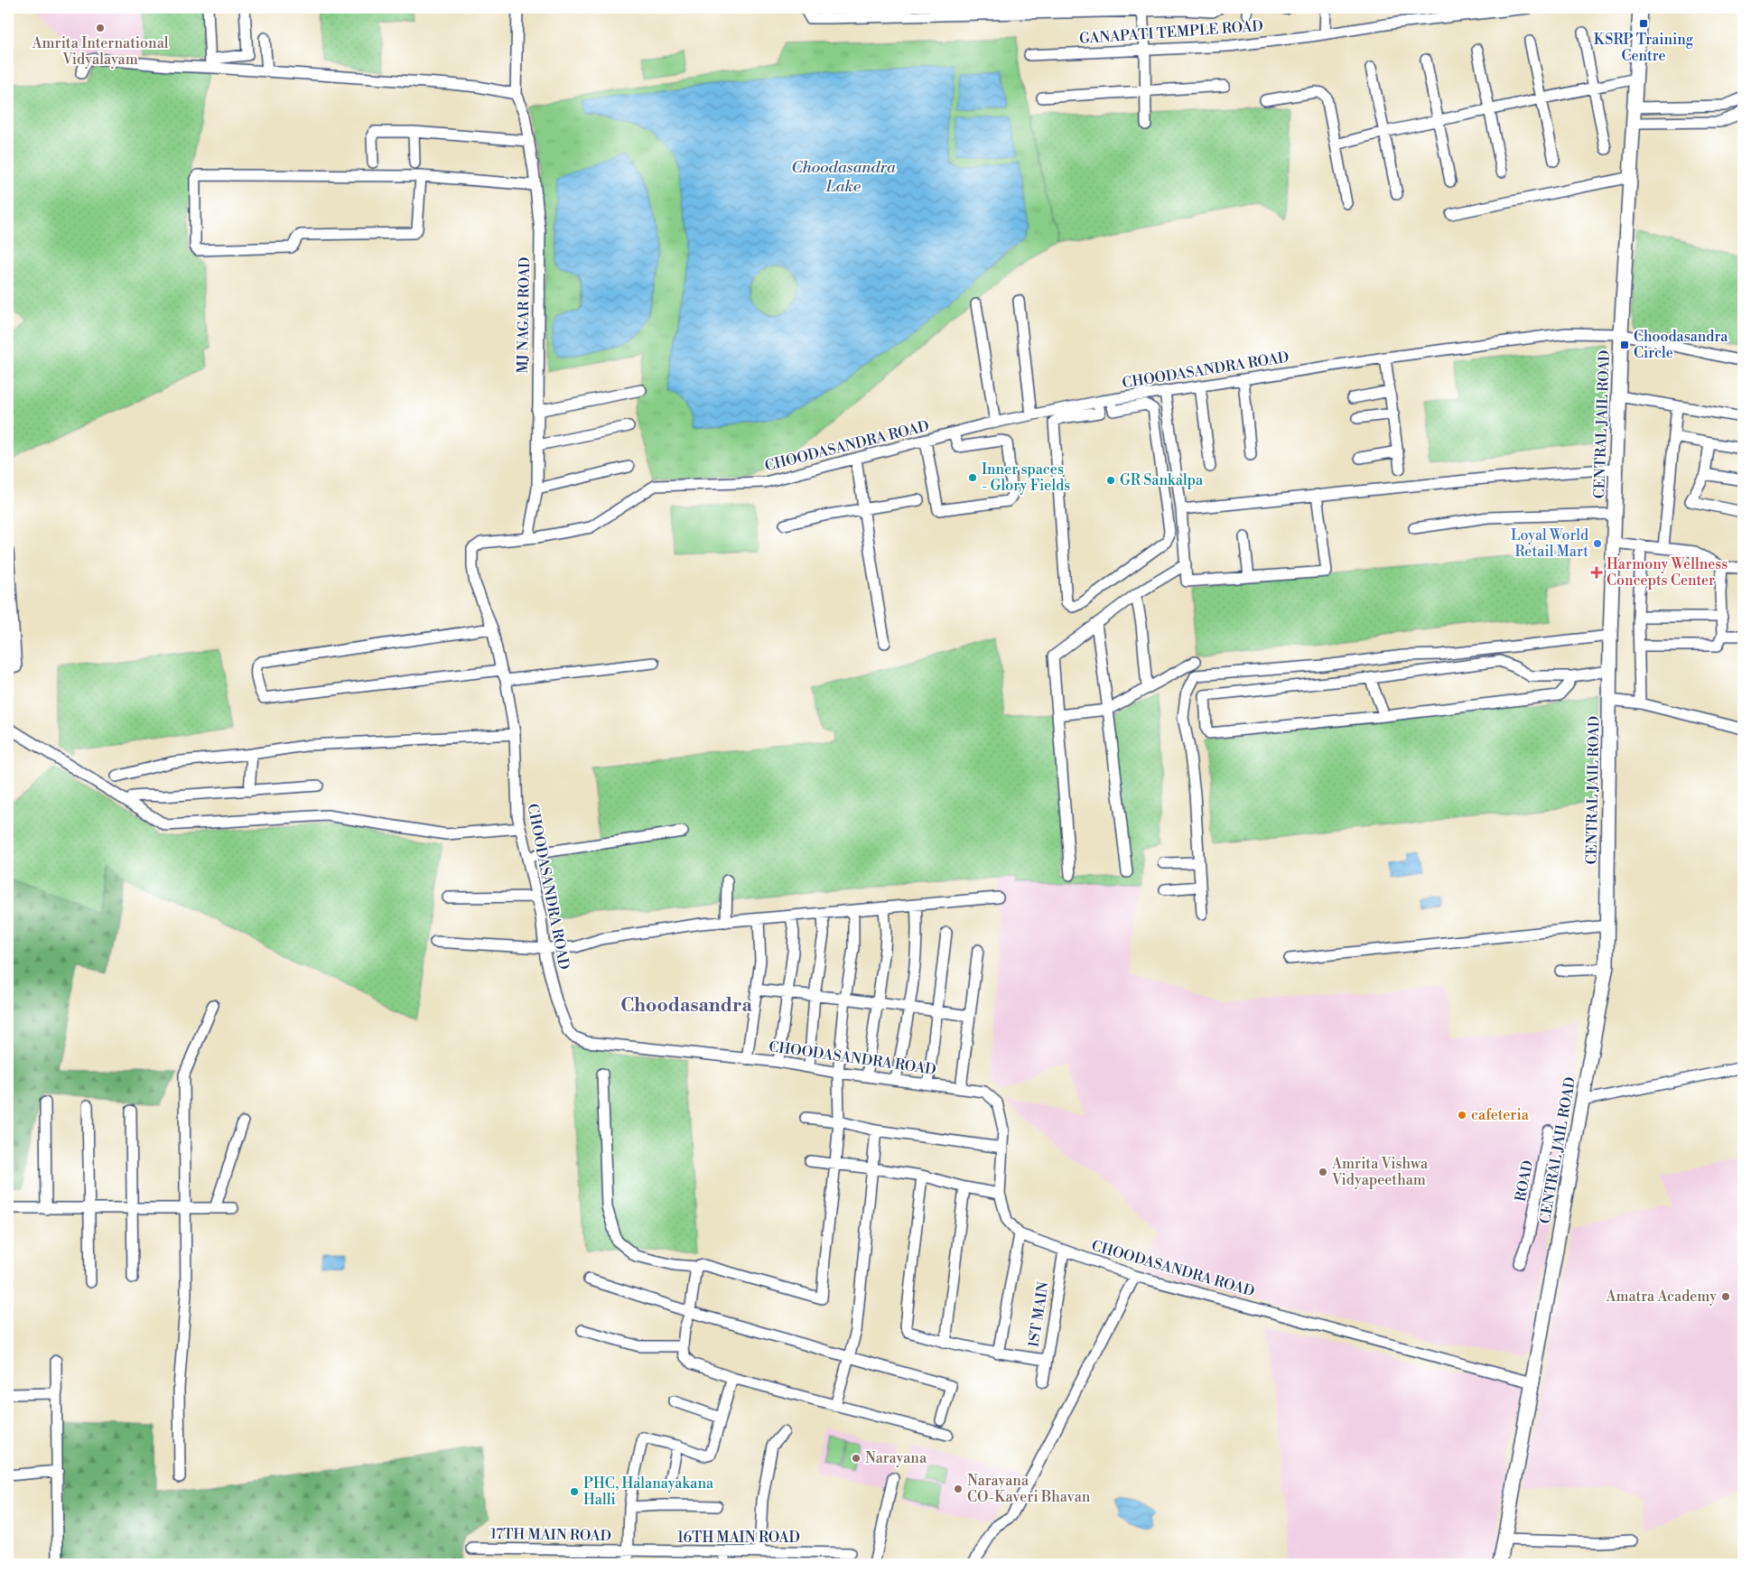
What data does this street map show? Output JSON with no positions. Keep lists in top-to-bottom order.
{
  "streets": {
    "main road": ["CENTRAL JAIL ROAD"],
    "street": [
      "GANAPATI TEMPLE ROAD",
      "MJ NAGAR ROAD",
      "CHOODASANDRA ROAD",
      "ROAD",
      "1ST MAIN",
      "17TH MAIN ROAD",
      "16TH MAIN ROAD"
    ]
  },
  "crossings": [
    ["MJ NAGAR ROAD", "CHOODASANDRA ROAD"],
    ["CHOODASANDRA ROAD", "CENTRAL JAIL ROAD"],
    ["CHOODASANDRA ROAD", "1ST MAIN"],
    ["17TH MAIN ROAD", "16TH MAIN ROAD"]
  ],
  "districts": ["Choodasandra"],
  "water": ["Choodasandra Lake"],
  "places": {
    "transit": ["KSRP Training Centre", "Choodasandra Circle"],
    "other": [
      "Amrita International Vidyalayam",
      "Inner spaces - Glory Fields",
      "GR Sankalpa",
      "Loyal World Retail Mart",
      "cafeteria",
      "Amrita Vishwa Vidyapeetham",
      "Amatra Academy",
      "Narayana",
      "Narayana CO-Kaveri Bhavan",
      "PHC, Halanayakana Halli"
    ],
    "health": ["Harmony Wellness Concepts Center"]
  }
}
